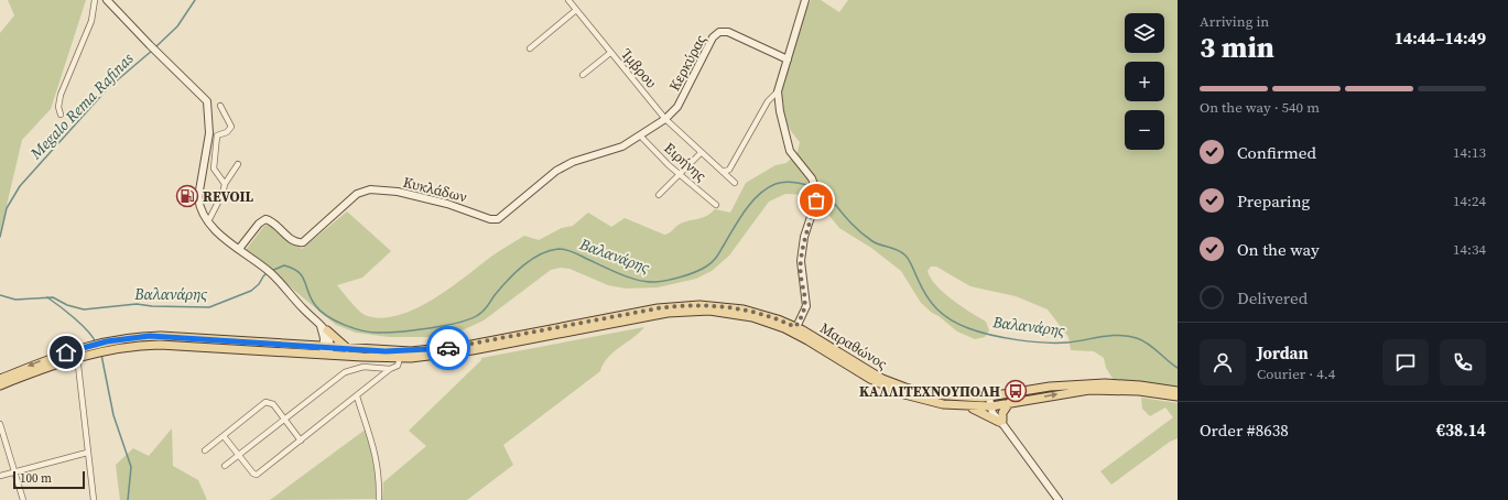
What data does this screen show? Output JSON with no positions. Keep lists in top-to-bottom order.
{
  "streets": {
    "main road": ["Μαραθώνος"],
    "street": [
      "Κερκύρας",
      "Ίμβρου",
      "Ειρήνης",
      "Κυκλάδων"
    ]
  },
  "crossings": [
    ["Κερκύρας", "Ίμβρου"],
    ["Κερκύρας", "Ειρήνης"],
    ["Κερκύρας", "Κυκλάδων"],
    ["Ειρήνης", "Κυκλάδων"]
  ],
  "water": ["Megalo Rema Rafinas", "Βαλανάρης"],
  "places": {
    "fuel station": ["REVOIL"],
    "bus stop": ["ΚΑΛΛΙΤΕΧΝΟΥΠΟΛΗ"]
  },
  "scale_bar": "100 m",
  "page": {
    "heading": ["3 min", "Arriving in", "14:44–14:49"],
    "panel": [
      "Jordan",
      "Courier · 4.4",
      "Order #8638",
      "€38.14"
    ],
    "map_buttons": ["+", "−"],
    "bar": "On the way · 540 m",
    "list": [
      ["Confirmed", "14:13"],
      ["Preparing", "14:24"],
      ["On the way", "14:34"],
      "Delivered"
    ],
    "scale": "100 m"
  }
}
